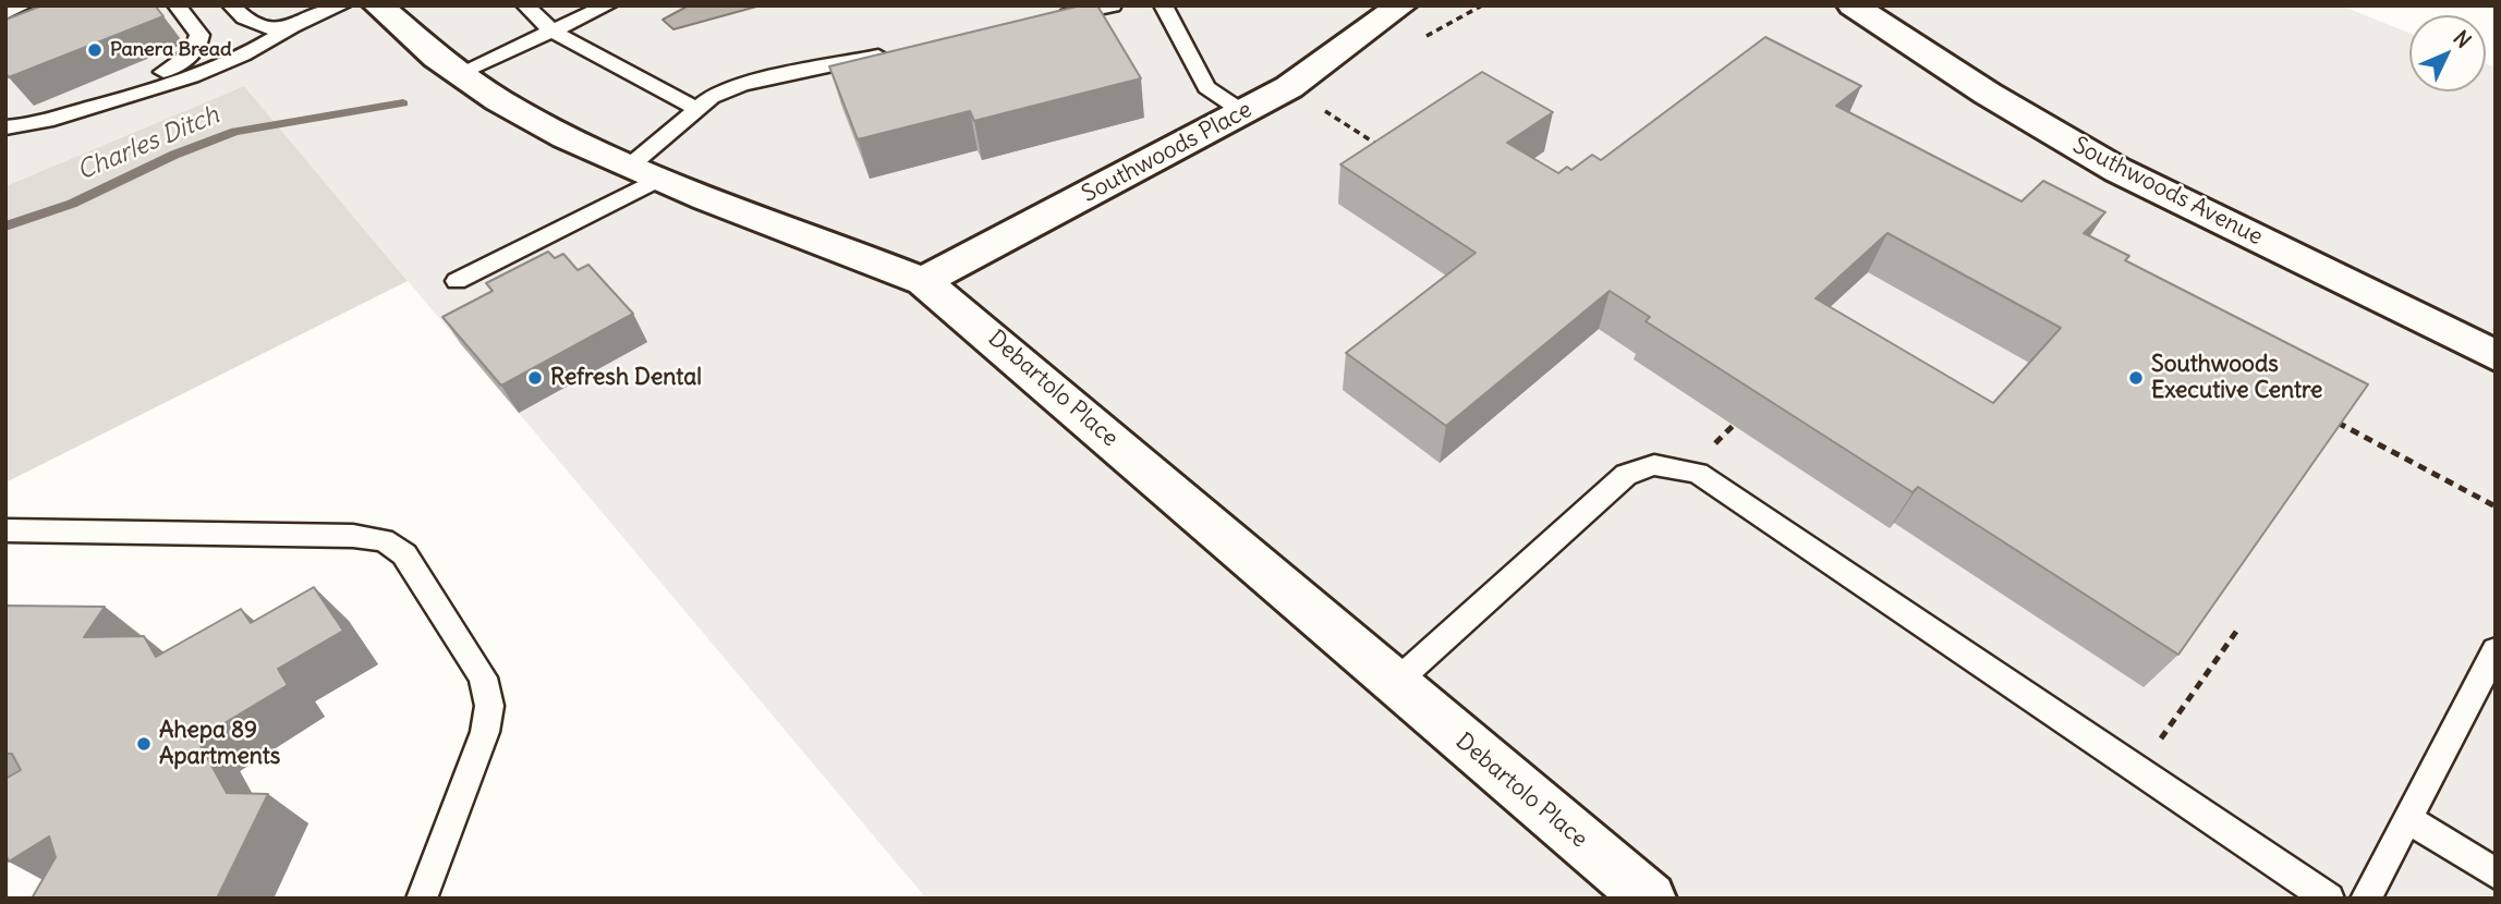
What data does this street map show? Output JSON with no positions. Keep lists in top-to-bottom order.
{
  "streets": {
    "street": ["Southwoods Place", "Southwoods Avenue", "Debartolo Place"]
  },
  "crossings": [
    ["Southwoods Place", "Debartolo Place"]
  ],
  "water": ["Charles Ditch"],
  "places": [
    "Panera Bread",
    "Refresh Dental",
    "Southwoods Executive Centre",
    "Ahepa 89 Apartments"
  ],
  "north": "top right"
}
